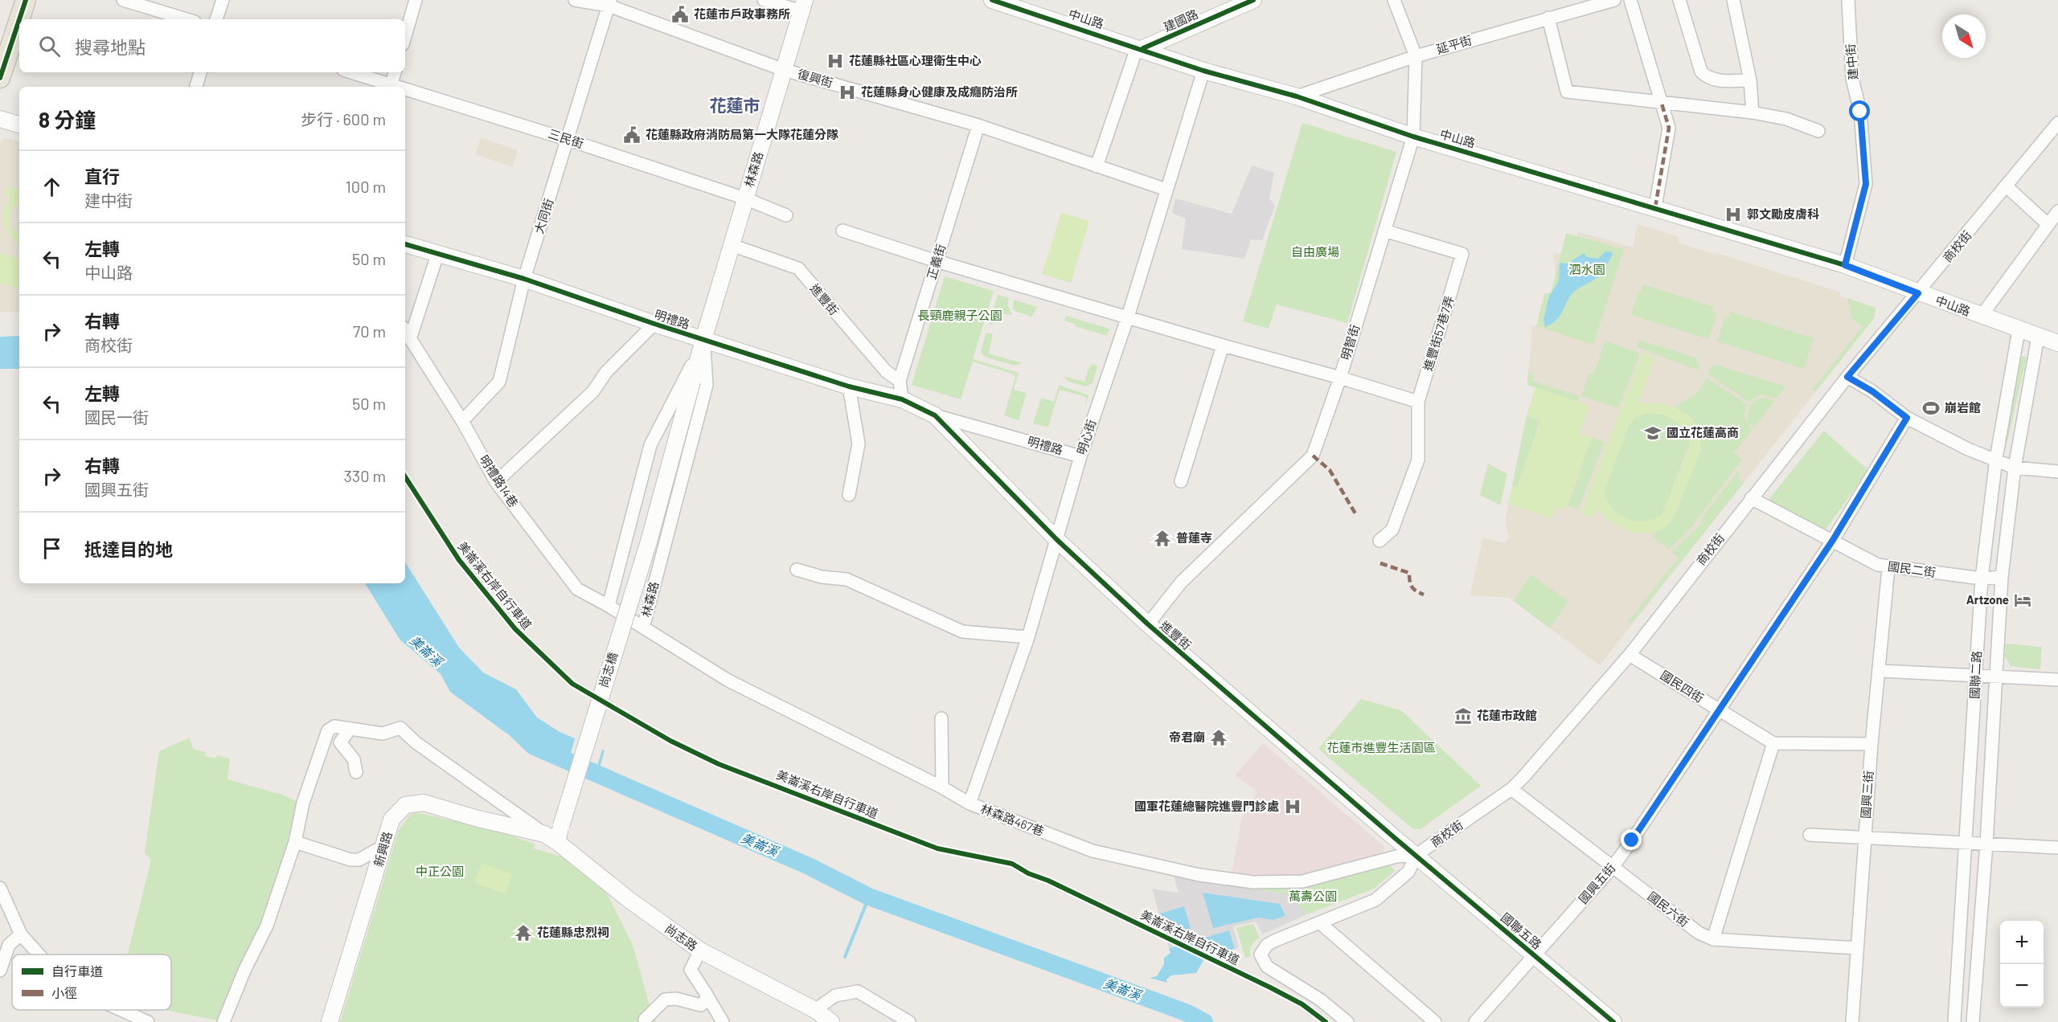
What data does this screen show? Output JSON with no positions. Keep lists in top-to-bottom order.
{
  "streets": {
    "street": [
      "中山路",
      "建國路",
      "延平街",
      "建中街",
      "復興街",
      "三民街",
      "林森路",
      "大同街",
      "商校街",
      "正義街",
      "進豐街",
      "明禮路",
      "進豐街57巷7弄",
      "明智街",
      "明心街",
      "明禮路14巷",
      "國民二街",
      "尚志橋",
      "國聯二路",
      "國民四街",
      "國興三街",
      "林森路467巷",
      "新興路",
      "國興五街",
      "國民六街",
      "國聯五路",
      "尚志路"
    ],
    "cycle path": ["美崙溪右岸自行車道"]
  },
  "crossings": [
    ["中山路", "建國路"],
    ["中山路", "延平街"],
    ["中山路", "建中街"],
    ["中山路", "商校街"],
    ["中山路", "明智街"],
    ["中山路", "明心街"],
    ["中山路", "國聯二路"],
    ["延平街", "明智街"],
    ["復興街", "林森路"],
    ["復興街", "大同街"],
    ["復興街", "正義街"],
    ["復興街", "明心街"],
    ["三民街", "林森路"],
    ["三民街", "大同街"],
    ["林森路", "進豐街"],
    ["林森路", "明禮路"],
    ["林森路", "明禮路14巷"],
    ["林森路", "尚志橋"],
    ["林森路", "林森路467巷"],
    ["大同街", "明禮路"],
    ["大同街", "明禮路14巷"],
    ["商校街", "進豐街"],
    ["商校街", "國民二街"],
    ["商校街", "國民四街"],
    ["商校街", "林森路467巷"],
    ["商校街", "國民六街"],
    ["商校街", "國聯五路"],
    ["正義街", "進豐街"],
    ["正義街", "明禮路"],
    ["進豐街", "明禮路"],
    ["進豐街", "明智街"],
    ["進豐街", "明心街"],
    ["進豐街", "林森路467巷"],
    ["進豐街", "國聯五路"],
    ["明禮路", "明心街"],
    ["明禮路", "明禮路14巷"],
    ["進豐街57巷7弄", "明智街"],
    ["明心街", "林森路467巷"],
    ["國民二街", "國聯二路"],
    ["國民二街", "國興三街"],
    ["國民二街", "國興五街"],
    ["尚志橋", "新興路"],
    ["尚志橋", "尚志路"],
    ["國民四街", "國興五街"],
    ["國興三街", "國民六街"],
    ["林森路467巷", "國聯五路"],
    ["新興路", "尚志路"],
    ["國興五街", "國民六街"],
    ["國興五街", "國聯五路"]
  ],
  "districts": ["花蓮市"],
  "water": ["美崙溪"],
  "parks": [
    "自由廣場",
    "泗水園",
    "長頸鹿親子公園",
    "花蓮市進豐生活園區",
    "中正公園",
    "萬壽公園"
  ],
  "places": {
    "public building": ["花蓮市戶政事務所", "花蓮縣政府消防局第一大隊花蓮分隊"],
    "hospital": [
      "花蓮縣社區心理衛生中心",
      "花蓮縣身心健康及成癮防治所",
      "郭文勵皮膚科",
      "國軍花蓮總醫院進豐門診處"
    ],
    "sports": ["崩岩館"],
    "school or university": ["國立花蓮高商"],
    "temple": ["普蓮寺", "帝君廟", "花蓮縣忠烈祠"],
    "hotel": ["Artzone"],
    "museum": ["花蓮市政館"]
  },
  "legend": ["自行車道", "小徑"],
  "north": "bottom right",
  "page": {
    "search": "搜尋地點",
    "heading": ["8 分鐘", "步行 · 600 m"],
    "list": [
      ["直行", "建中街", "100 m"],
      ["左轉", "中山路", "50 m"],
      ["右轉", "商校街", "70 m"],
      ["左轉", "國民一街", "50 m"],
      ["右轉", "國興五街", "330 m"],
      "抵達目的地"
    ],
    "map_buttons": ["+", "−"]
  }
}
